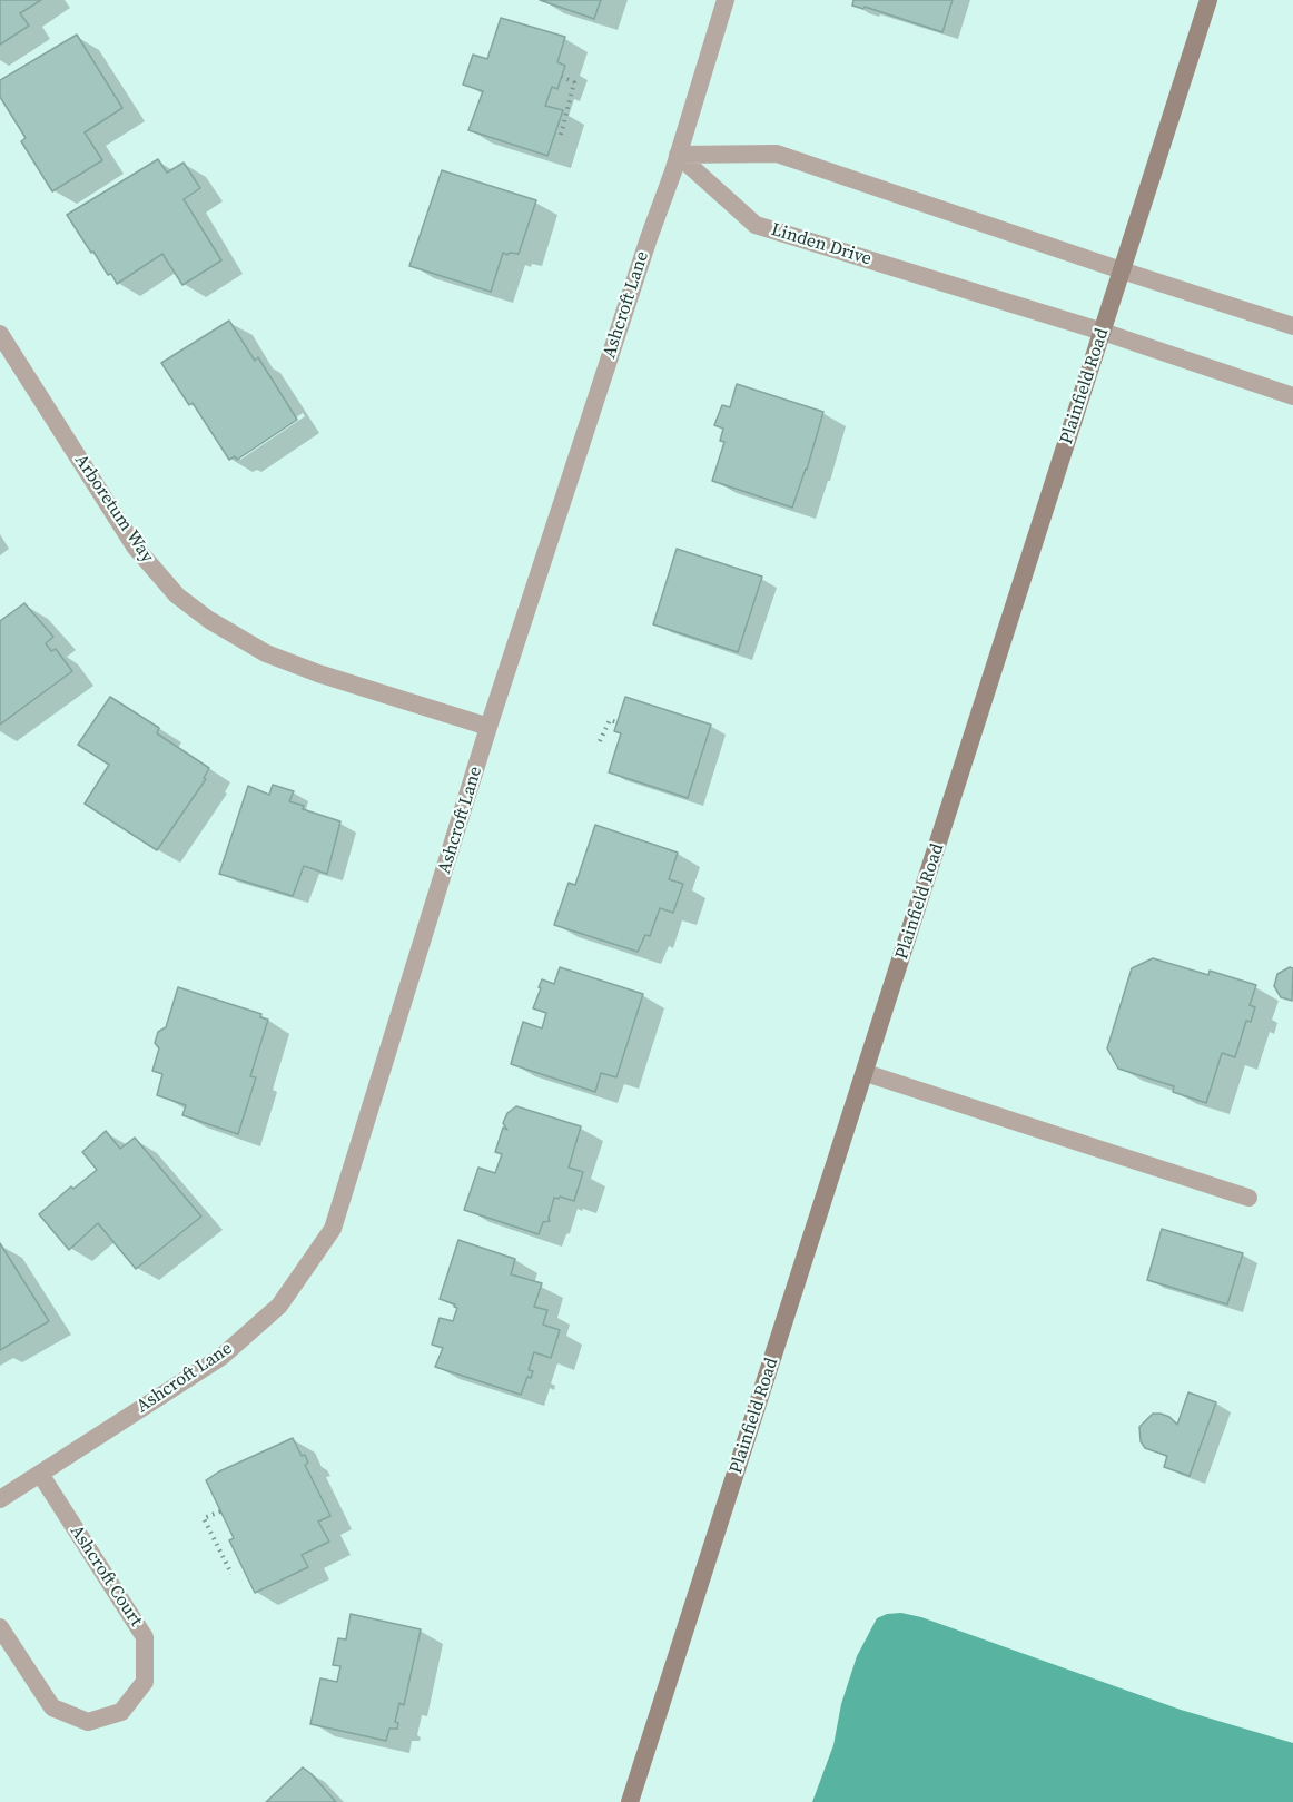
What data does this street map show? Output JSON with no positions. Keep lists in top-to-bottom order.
{
  "streets": {
    "main road": ["Plainfield Road"],
    "street": [
      "Linden Drive",
      "Ashcroft Lane",
      "Arboretum Way",
      "Ashcroft Court"
    ]
  },
  "crossings": [
    ["Linden Drive", "Ashcroft Lane"],
    ["Linden Drive", "Plainfield Road"],
    ["Ashcroft Lane", "Arboretum Way"],
    ["Ashcroft Lane", "Ashcroft Court"]
  ]
}
